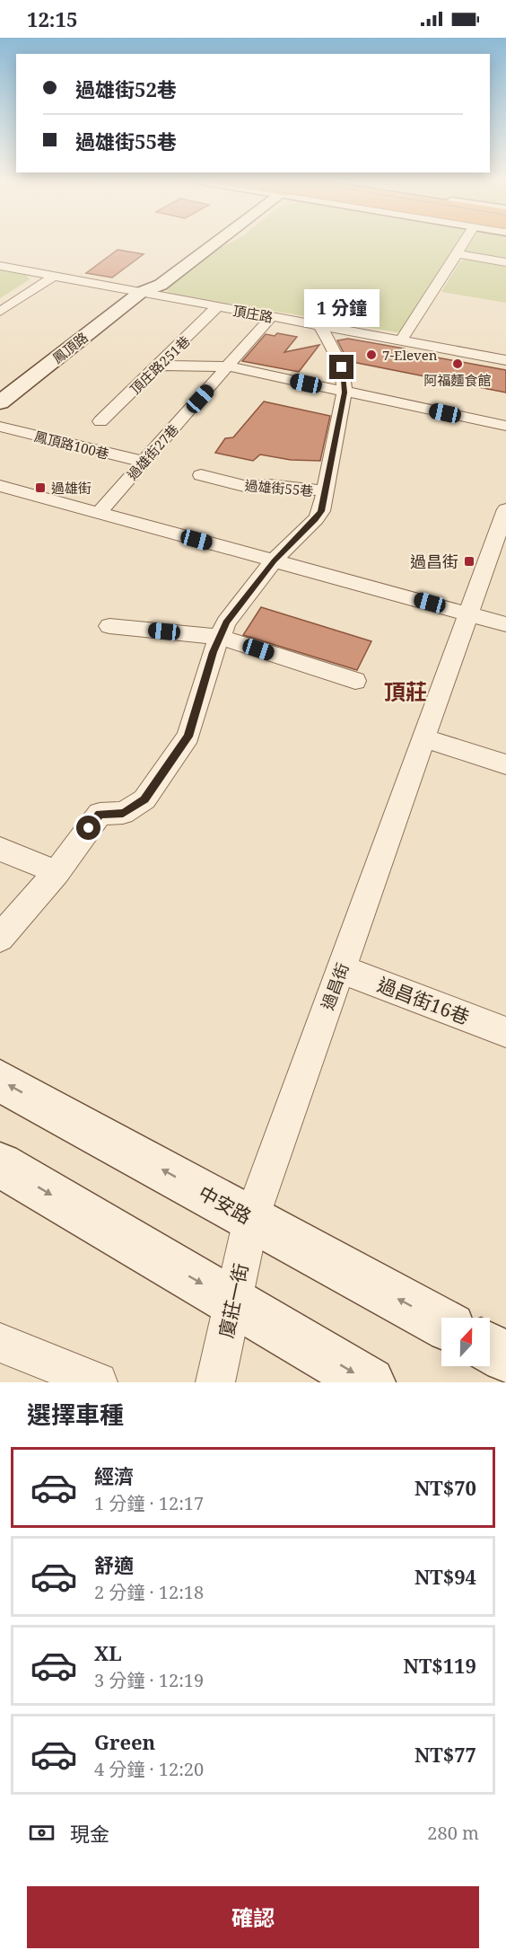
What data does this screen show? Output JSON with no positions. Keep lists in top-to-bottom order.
{
  "streets": {
    "main road": ["鳳頂路", "中安路"],
    "street": [
      "頂庄路",
      "頂庄路251巷",
      "鳳頂路100巷",
      "過雄街27巷",
      "過雄街55巷",
      "過昌街",
      "過昌街16巷",
      "廈莊一街"
    ]
  },
  "crossings": [
    ["頂庄路", "鳳頂路"],
    ["頂庄路", "頂庄路251巷"],
    ["頂庄路", "過雄街27巷"],
    ["頂庄路", "過雄街55巷"],
    ["鳳頂路100巷", "過雄街27巷"],
    ["過昌街", "過昌街16巷"],
    ["過昌街", "中安路"],
    ["過昌街", "廈莊一街"],
    ["中安路", "廈莊一街"]
  ],
  "districts": ["頂莊"],
  "places": {
    "other": ["7-Eleven", "阿福麵食館"],
    "transit": ["過雄街", "過昌街"]
  },
  "north": "top",
  "page": {
    "status": "12:15",
    "banner": ["過雄街52巷", "過雄街55巷"],
    "bubble": "1 分鐘",
    "heading": "選擇車種",
    "list": [
      {
        "name": "經濟",
        "note": "1 分鐘 · 12:17",
        "value": "NT$70"
      },
      {
        "name": "舒適",
        "note": "2 分鐘 · 12:18",
        "value": "NT$94"
      },
      {
        "name": "XL",
        "note": "3 分鐘 · 12:19",
        "value": "NT$119"
      },
      {
        "name": "Green",
        "note": "4 分鐘 · 12:20",
        "value": "NT$77"
      }
    ],
    "pay": ["現金", "280 m"],
    "buttons": "確認"
  }
}
